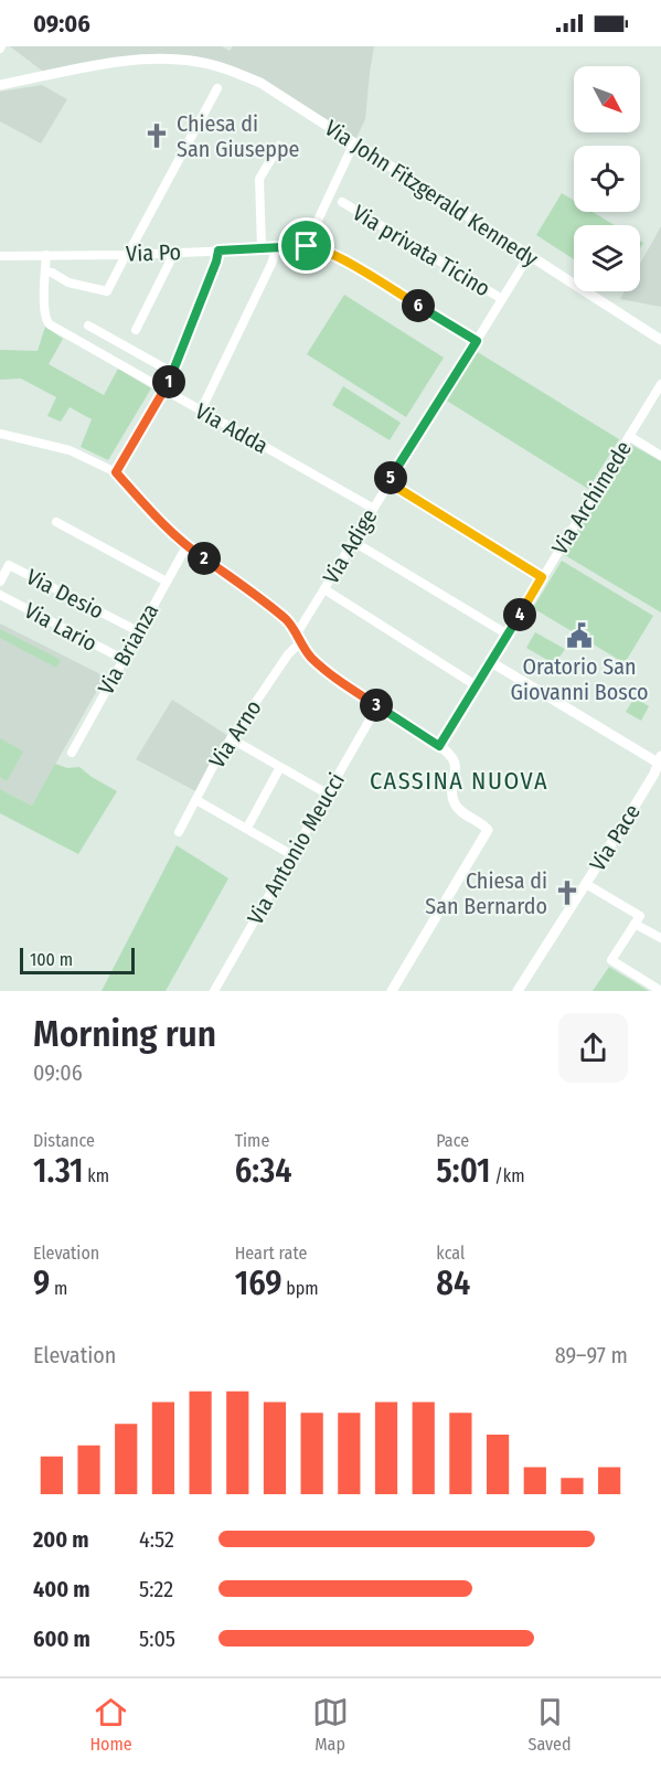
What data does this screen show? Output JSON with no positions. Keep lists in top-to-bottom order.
{
  "streets": {
    "street": [
      "Via John Fitzgerald Kennedy",
      "Via privata Ticino",
      "Via Po",
      "Via Adda",
      "Via Archimede",
      "Via Adige",
      "Via Desio",
      "Via Lario",
      "Via Brianza",
      "Via Arno",
      "Via Pace",
      "Via Antonio Meucci"
    ]
  },
  "crossings": [
    ["Via John Fitzgerald Kennedy", "Via Adige"],
    ["Via privata Ticino", "Via Adige"],
    ["Via Po", "Via Adda"],
    ["Via Adda", "Via Adige"],
    ["Via Adige", "Via Arno"],
    ["Via Desio", "Via Brianza"],
    ["Via Lario", "Via Brianza"]
  ],
  "districts": ["CASSINA NUOVA"],
  "places": {
    "church": ["Chiesa di San Giuseppe", "Chiesa di San Bernardo"],
    "public building": ["Oratorio San Giovanni Bosco"]
  },
  "scale_bar": "100 m",
  "north": "bottom right",
  "page": {
    "status": "09:06",
    "pins": [
      "6",
      "1",
      "5",
      "2",
      "4",
      "3"
    ],
    "scale": "100 m",
    "heading": ["Morning run", "09:06"],
    "stats": [
      ["Distance", "1.31 km"],
      ["Time", "6:34"],
      ["Pace", "5:01 /km"],
      ["Elevation", "9 m"],
      ["Heart rate", "169 bpm"],
      ["kcal", "84"]
    ],
    "chart": ["Elevation", "89–97 m"],
    "list": [
      {
        "name": "200 m",
        "note": "4:52"
      },
      {
        "name": "400 m",
        "note": "5:22"
      },
      {
        "name": "600 m",
        "note": "5:05"
      }
    ],
    "tabs": ["Home", "Map", "Saved"]
  }
}
